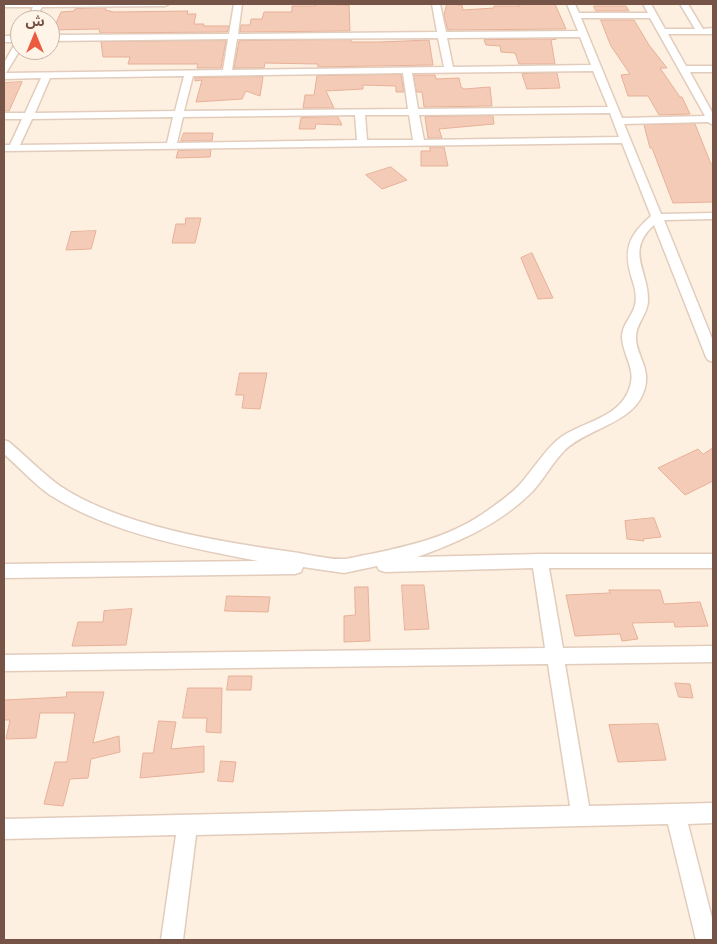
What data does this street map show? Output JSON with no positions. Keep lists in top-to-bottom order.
{
  "north": "top"
}
